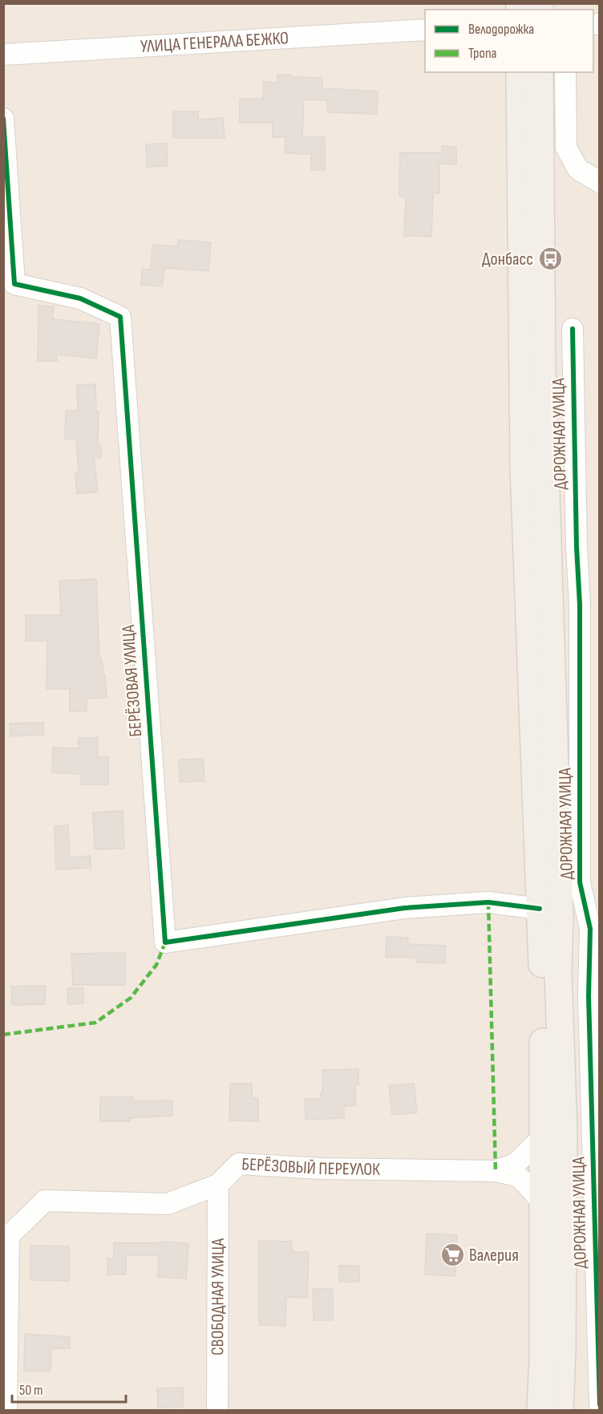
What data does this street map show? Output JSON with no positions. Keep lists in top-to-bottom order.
{
  "streets": {
    "main road": ["ДОРОЖНАЯ УЛИЦА"],
    "street": [
      "УЛИЦА ГЕНЕРАЛА БЕЖКО",
      "БЕРЁЗОВАЯ УЛИЦА",
      "БЕРЁЗОВЫЙ ПЕРЕУЛОК",
      "СВОБОДНАЯ УЛИЦА"
    ]
  },
  "crossings": [
    ["ДОРОЖНАЯ УЛИЦА", "БЕРЁЗОВАЯ УЛИЦА"],
    ["ДОРОЖНАЯ УЛИЦА", "БЕРЁЗОВЫЙ ПЕРЕУЛОК"],
    ["БЕРЁЗОВЫЙ ПЕРЕУЛОК", "СВОБОДНАЯ УЛИЦА"]
  ],
  "places": {
    "bus stop": ["Донбасс"],
    "supermarket": ["Валерия"]
  },
  "legend": ["Велодорожка", "Тропа"],
  "scale_bar": "50 m"
}
